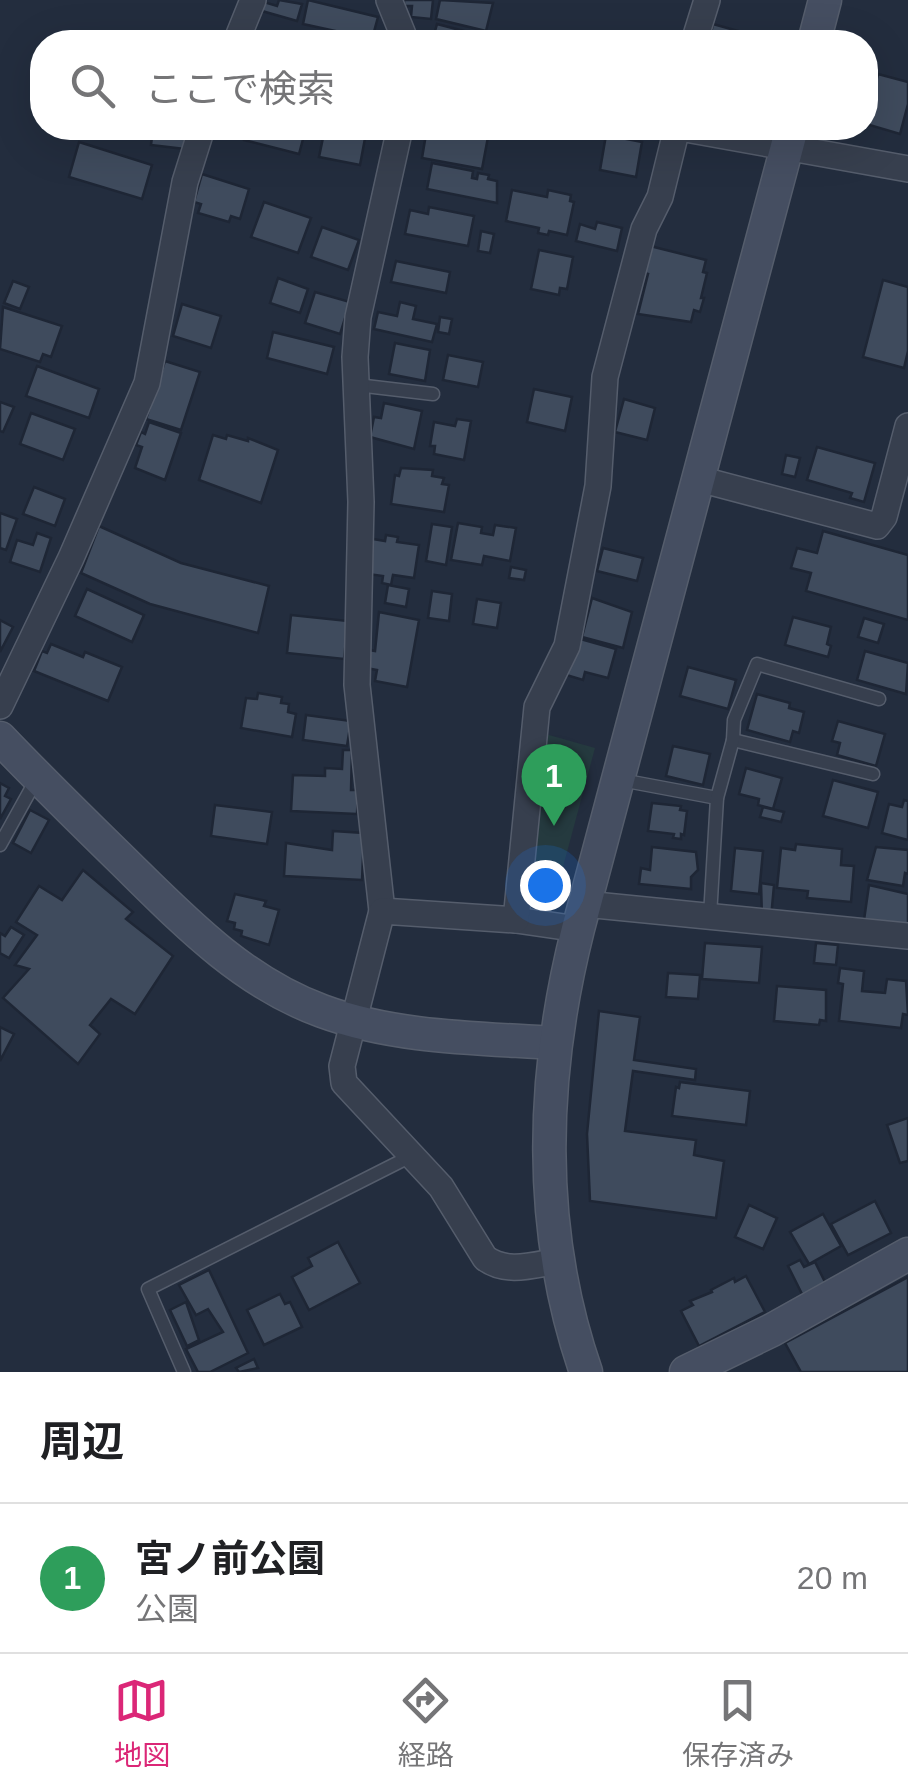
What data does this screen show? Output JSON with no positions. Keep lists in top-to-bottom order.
{
  "page": {
    "search": "ここで検索",
    "pins": "1",
    "heading": "周辺",
    "list": [
      {
        "mark": "1",
        "name": "宮ノ前公園",
        "note": "公園",
        "value": "20 m"
      }
    ],
    "nav": ["地図", "経路", "保存済み"]
  }
}
